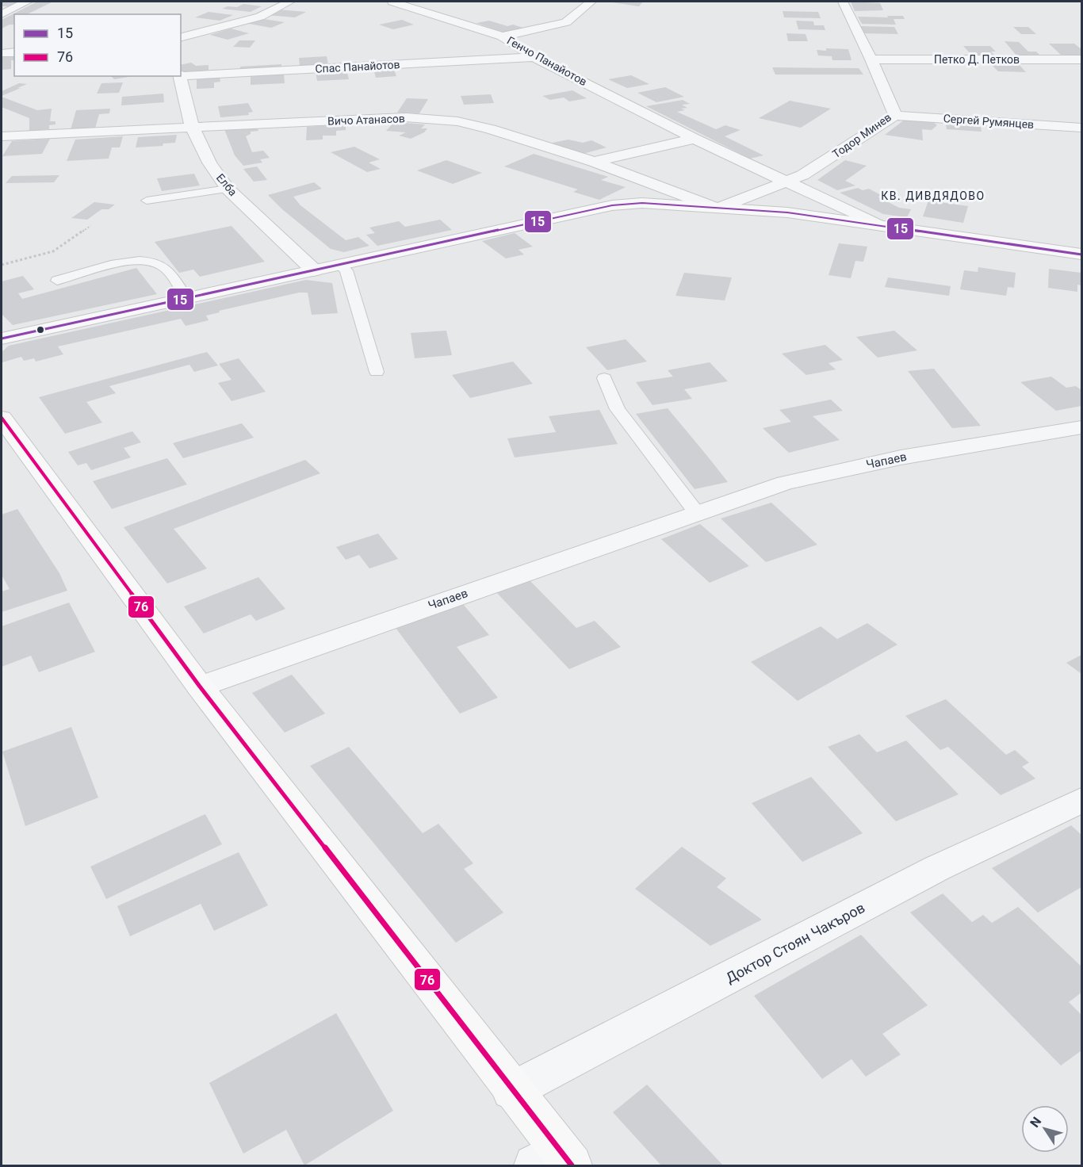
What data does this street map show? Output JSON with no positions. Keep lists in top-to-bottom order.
{
  "streets": {
    "street": [
      "Петко Д. Петков",
      "Генчо Панайотов",
      "Спас Панайотов",
      "Вичо Атанасов",
      "Сергей Румянцев",
      "Тодор Минев",
      "Елба",
      "Чапаев",
      "Доктор Стоян Чакъров"
    ]
  },
  "crossings": [
    ["Петко Д. Петков", "Тодор Минев"],
    ["Генчо Панайотов", "Спас Панайотов"],
    ["Генчо Панайотов", "Тодор Минев"],
    ["Вичо Атанасов", "Тодор Минев"],
    ["Вичо Атанасов", "Елба"],
    ["Сергей Румянцев", "Тодор Минев"]
  ],
  "districts": ["КВ. ДИВДЯДОВО"],
  "lines": ["transit line 15", "transit line 76"],
  "legend": ["15", "76"],
  "north": "top left"
}
